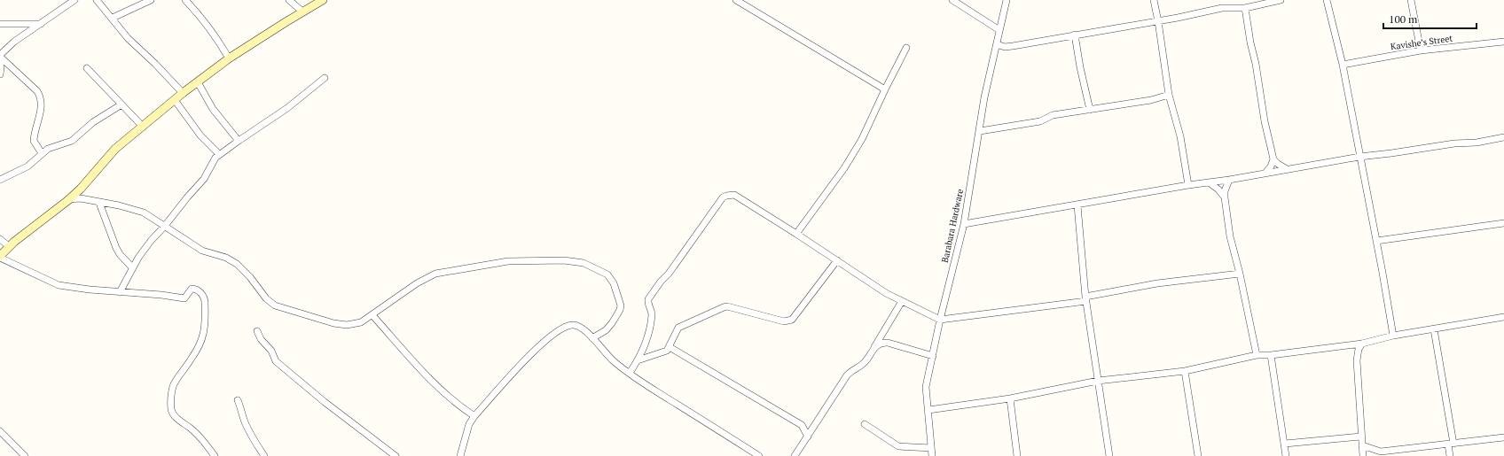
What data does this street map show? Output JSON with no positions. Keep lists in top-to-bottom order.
{
  "streets": {
    "street": ["Kavishe’s Street", "Barabara Hardware"]
  },
  "scale_bar": "100 m"
}
